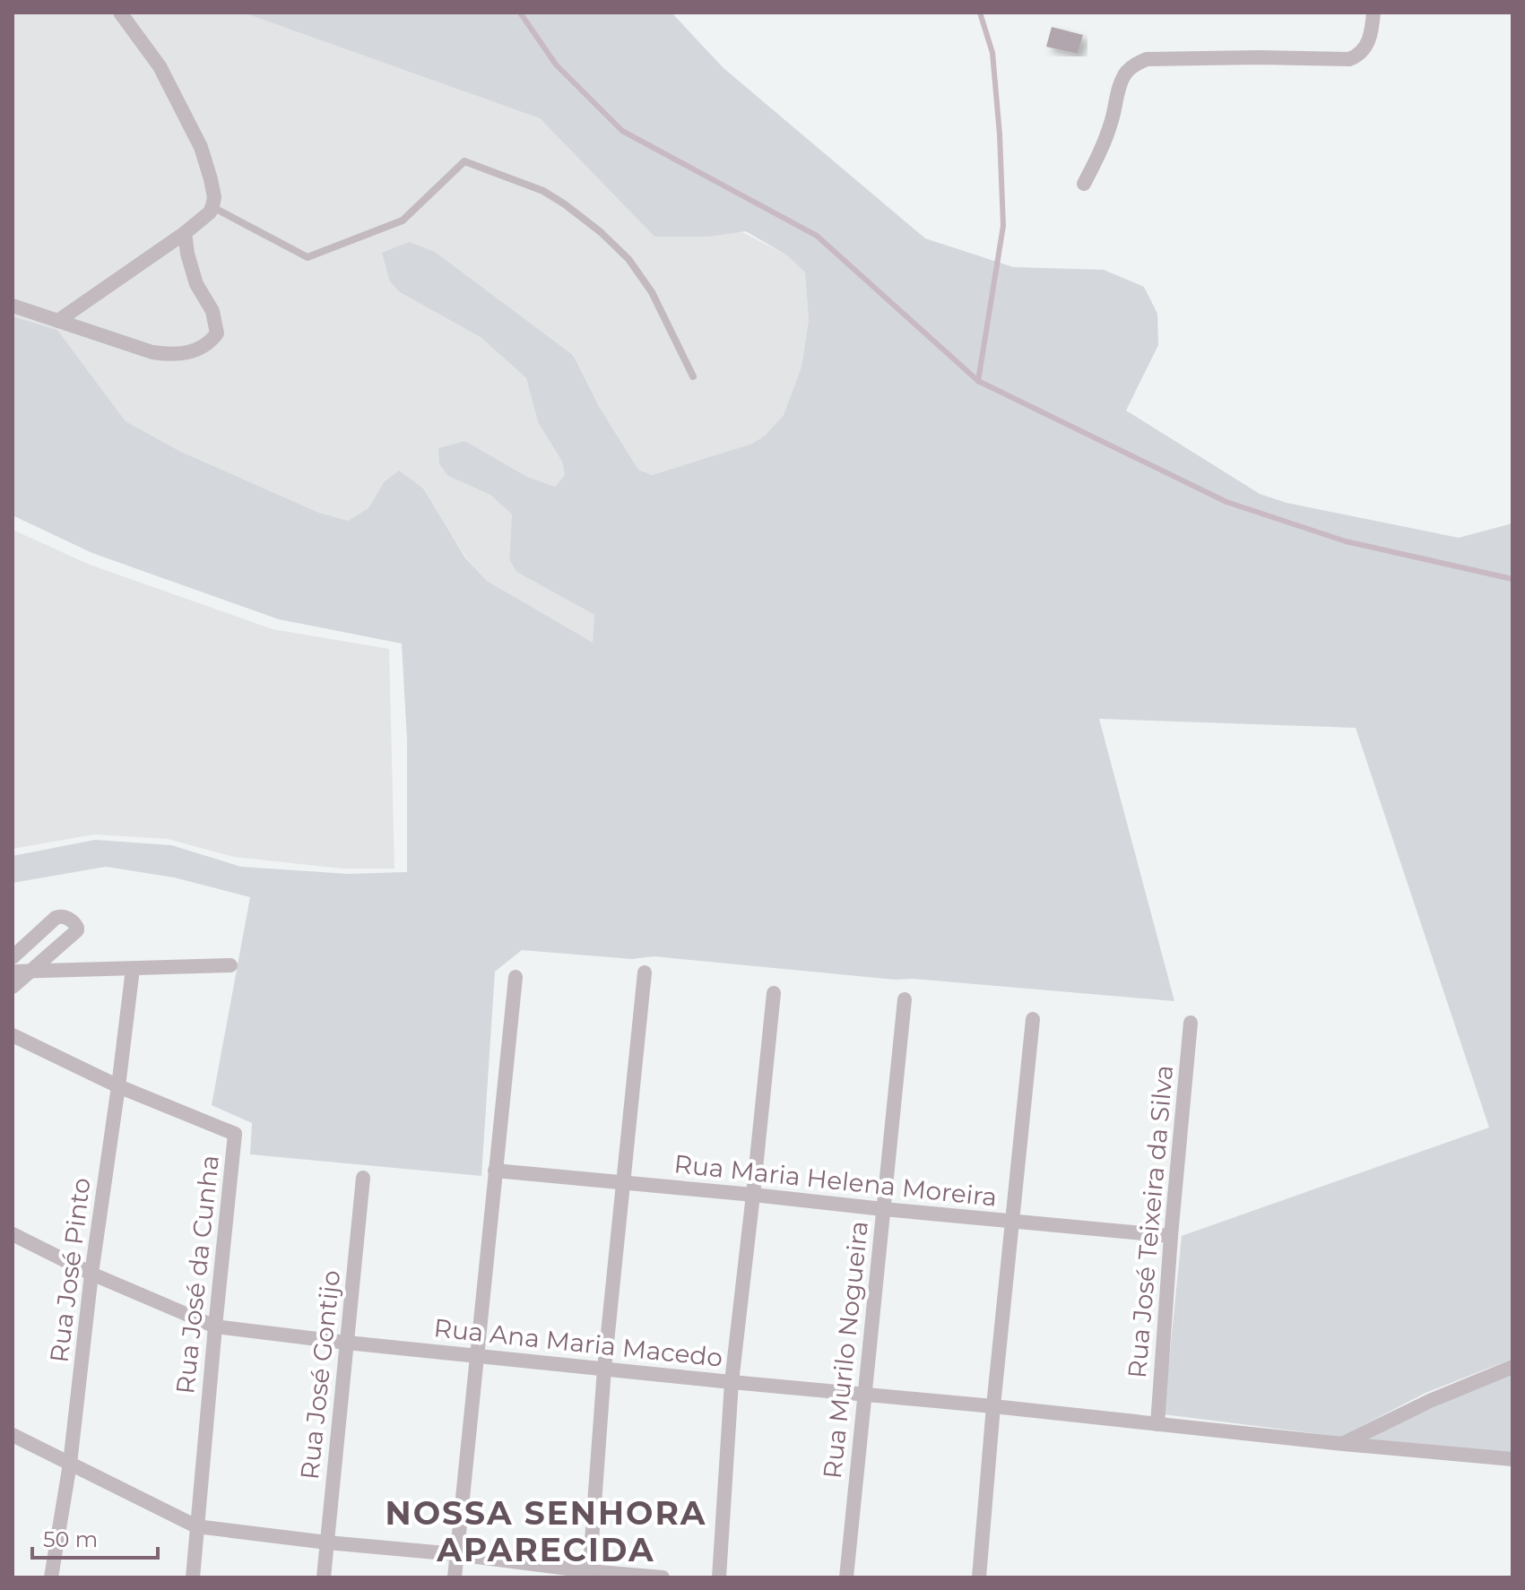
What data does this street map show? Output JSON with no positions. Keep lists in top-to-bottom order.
{
  "streets": {
    "street": [
      "Rua Maria Helena Moreira",
      "Rua José Teixeira da Silva",
      "Rua José Pinto",
      "Rua José da Cunha",
      "Rua Ana Maria Macedo",
      "Rua Murilo Nogueira",
      "Rua José Gontijo"
    ]
  },
  "crossings": [
    ["Rua Maria Helena Moreira", "Rua José Teixeira da Silva"],
    ["Rua Maria Helena Moreira", "Rua Murilo Nogueira"],
    ["Rua José Teixeira da Silva", "Rua Ana Maria Macedo"],
    ["Rua José Pinto", "Rua José da Cunha"],
    ["Rua José Pinto", "Rua Ana Maria Macedo"],
    ["Rua José da Cunha", "Rua Ana Maria Macedo"],
    ["Rua Ana Maria Macedo", "Rua Murilo Nogueira"],
    ["Rua Ana Maria Macedo", "Rua José Gontijo"]
  ],
  "districts": ["NOSSA SENHORA APARECIDA"],
  "scale_bar": "50 m"
}
